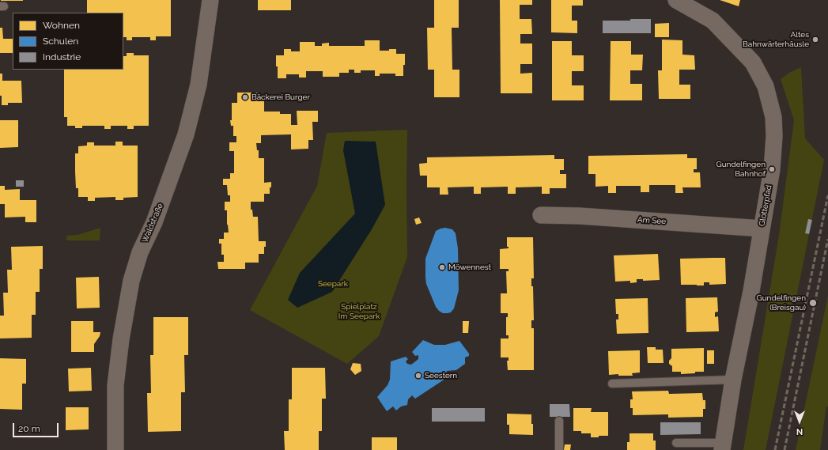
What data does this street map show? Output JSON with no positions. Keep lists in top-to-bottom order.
{
  "streets": {
    "street": ["Glotterpfad", "Am See", "Waldstraße"]
  },
  "crossings": [
    ["Glotterpfad", "Am See"]
  ],
  "parks": ["Seepark", "Spielplatz Im Seepark"],
  "places": [
    "Altes Bahnwärterhäusle",
    "Bäckerei Burger",
    "Gundelfingen Bahnhof",
    "Möwennest",
    "Gundelfingen (Breisgau)",
    "Seestern"
  ],
  "legend": ["Wohnen", "Schulen", "Industrie"],
  "scale_bar": "20 m",
  "north": "bottom"
}
